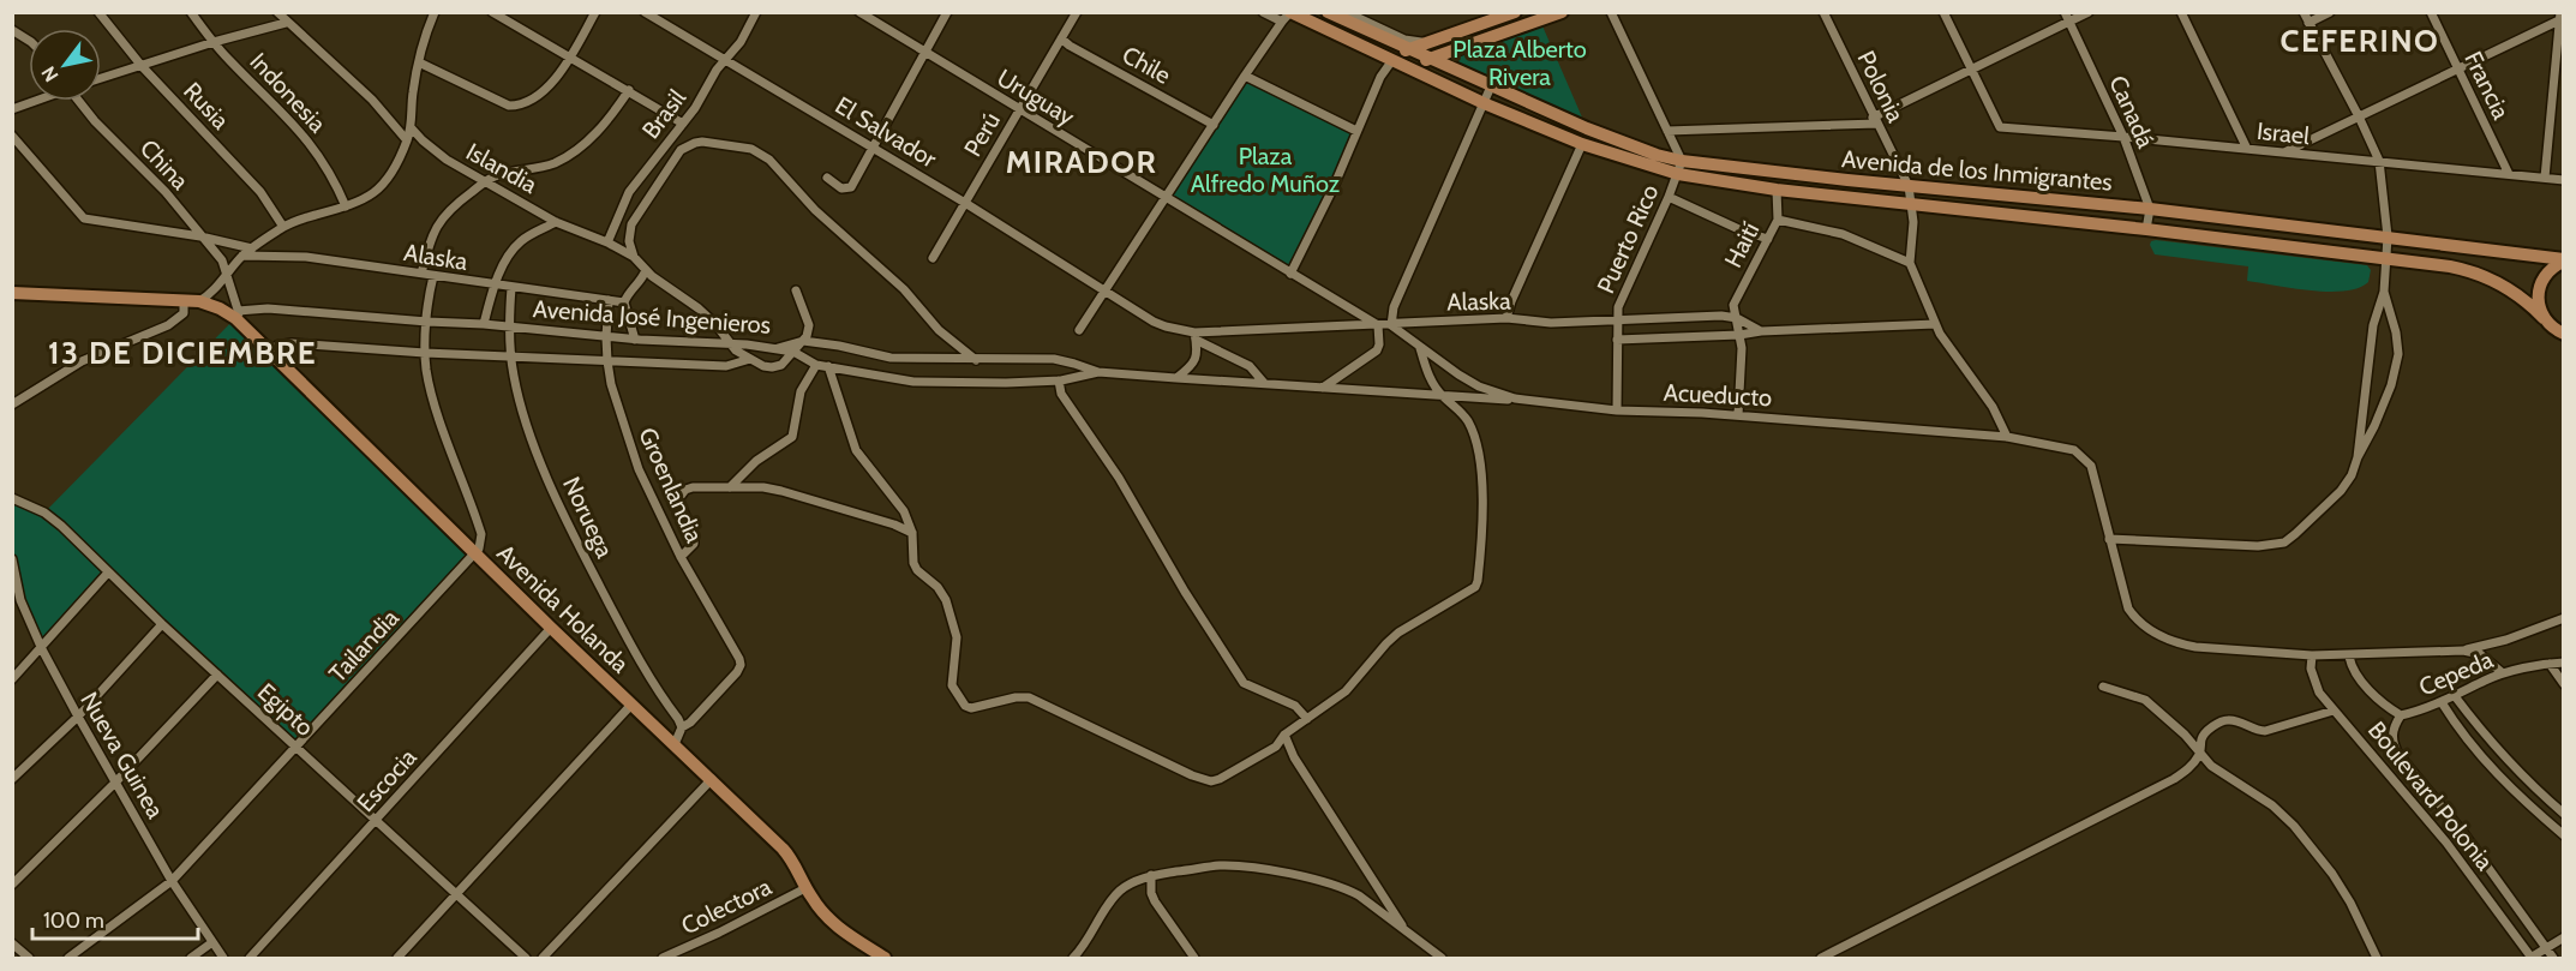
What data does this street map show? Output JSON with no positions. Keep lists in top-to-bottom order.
{
  "streets": {
    "street": [
      "Chile",
      "Francia",
      "Polonia",
      "Indonesia",
      "Uruguay",
      "Rusia",
      "Canadá",
      "Brasil",
      "El Salvador",
      "Israel",
      "Perú",
      "China",
      "Islandia",
      "Avenida de los Inmigrantes",
      "Puerto Rico",
      "Haití",
      "Alaska",
      "Avenida José Ingenieros",
      "Acueducto",
      "Groenlandia",
      "Noruega",
      "Avenida Holanda",
      "Tailandia",
      "Cepeda",
      "Egipto",
      "Nueva Guinea",
      "Escocia",
      "Boulevard Polonia",
      "Colectora"
    ]
  },
  "crossings": [
    ["Chile", "Perú"],
    ["Francia", "Israel"],
    ["Polonia", "Avenida de los Inmigrantes"],
    ["Uruguay", "Perú"],
    ["Uruguay", "Alaska"],
    ["Canadá", "Israel"],
    ["Canadá", "Avenida de los Inmigrantes"],
    ["Brasil", "El Salvador"],
    ["Brasil", "Islandia"],
    ["El Salvador", "Perú"],
    ["El Salvador", "Alaska"],
    ["Islandia", "Avenida José Ingenieros"],
    ["Avenida de los Inmigrantes", "Puerto Rico"],
    ["Avenida de los Inmigrantes", "Haití"],
    ["Puerto Rico", "Alaska"],
    ["Puerto Rico", "Acueducto"],
    ["Haití", "Alaska"],
    ["Haití", "Acueducto"],
    ["Alaska", "Acueducto"],
    ["Alaska", "Groenlandia"],
    ["Alaska", "Noruega"],
    ["Avenida José Ingenieros", "Acueducto"],
    ["Avenida José Ingenieros", "Groenlandia"],
    ["Avenida José Ingenieros", "Noruega"],
    ["Groenlandia", "Noruega"],
    ["Avenida Holanda", "Tailandia"],
    ["Avenida Holanda", "Escocia"],
    ["Avenida Holanda", "Colectora"],
    ["Tailandia", "Egipto"],
    ["Tailandia", "Nueva Guinea"],
    ["Cepeda", "Boulevard Polonia"],
    ["Egipto", "Escocia"]
  ],
  "districts": ["CEFERINO", "MIRADOR", "13 DE DICIEMBRE"],
  "parks": ["Plaza Alberto Rivera", "Plaza Alfredo Muñoz"],
  "scale_bar": "100 m",
  "north": "bottom left"
}
